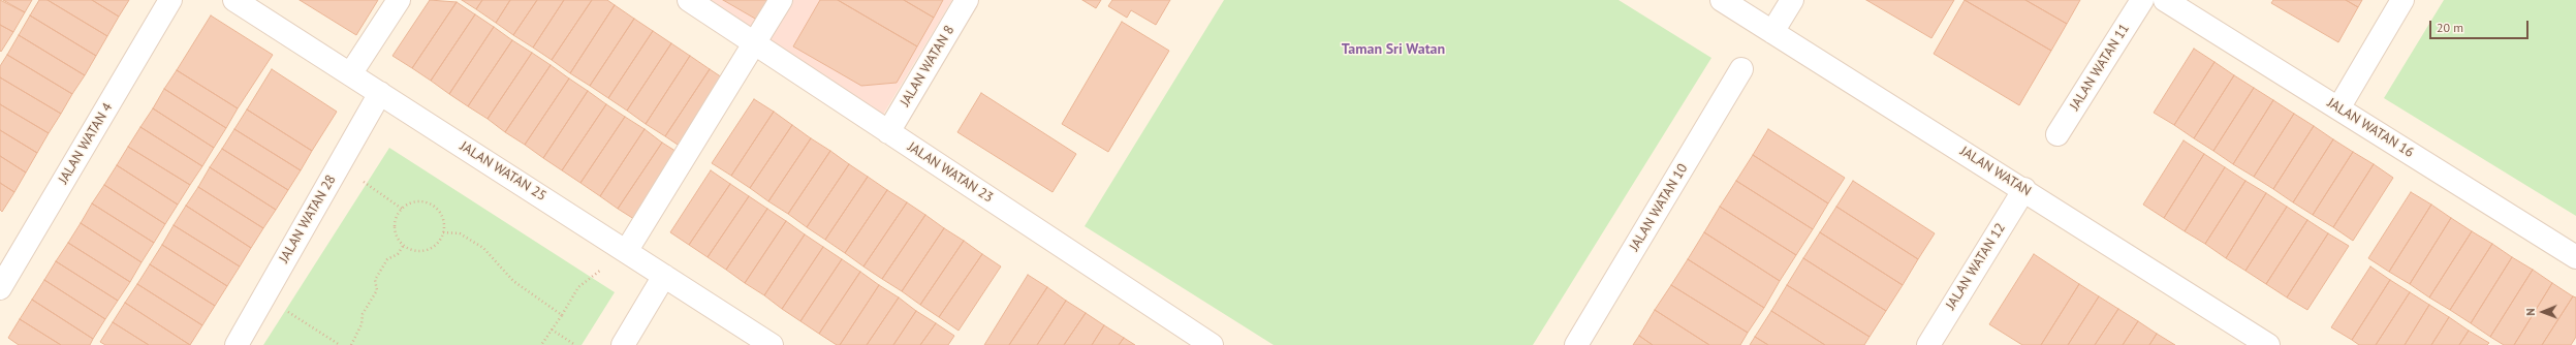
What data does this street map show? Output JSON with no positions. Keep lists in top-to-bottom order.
{
  "streets": {
    "street": [
      "JALAN WATAN 8",
      "JALAN WATAN 11",
      "JALAN WATAN 16",
      "JALAN WATAN 4",
      "JALAN WATAN 25",
      "JALAN WATAN",
      "JALAN WATAN 23",
      "JALAN WATAN 10",
      "JALAN WATAN 28",
      "JALAN WATAN 12"
    ]
  },
  "crossings": [
    ["JALAN WATAN 8", "JALAN WATAN 23"],
    ["JALAN WATAN 25", "JALAN WATAN 28"],
    ["JALAN WATAN", "JALAN WATAN 12"]
  ],
  "districts": ["Taman Sri Watan"],
  "scale_bar": "20 m",
  "north": "left"
}
